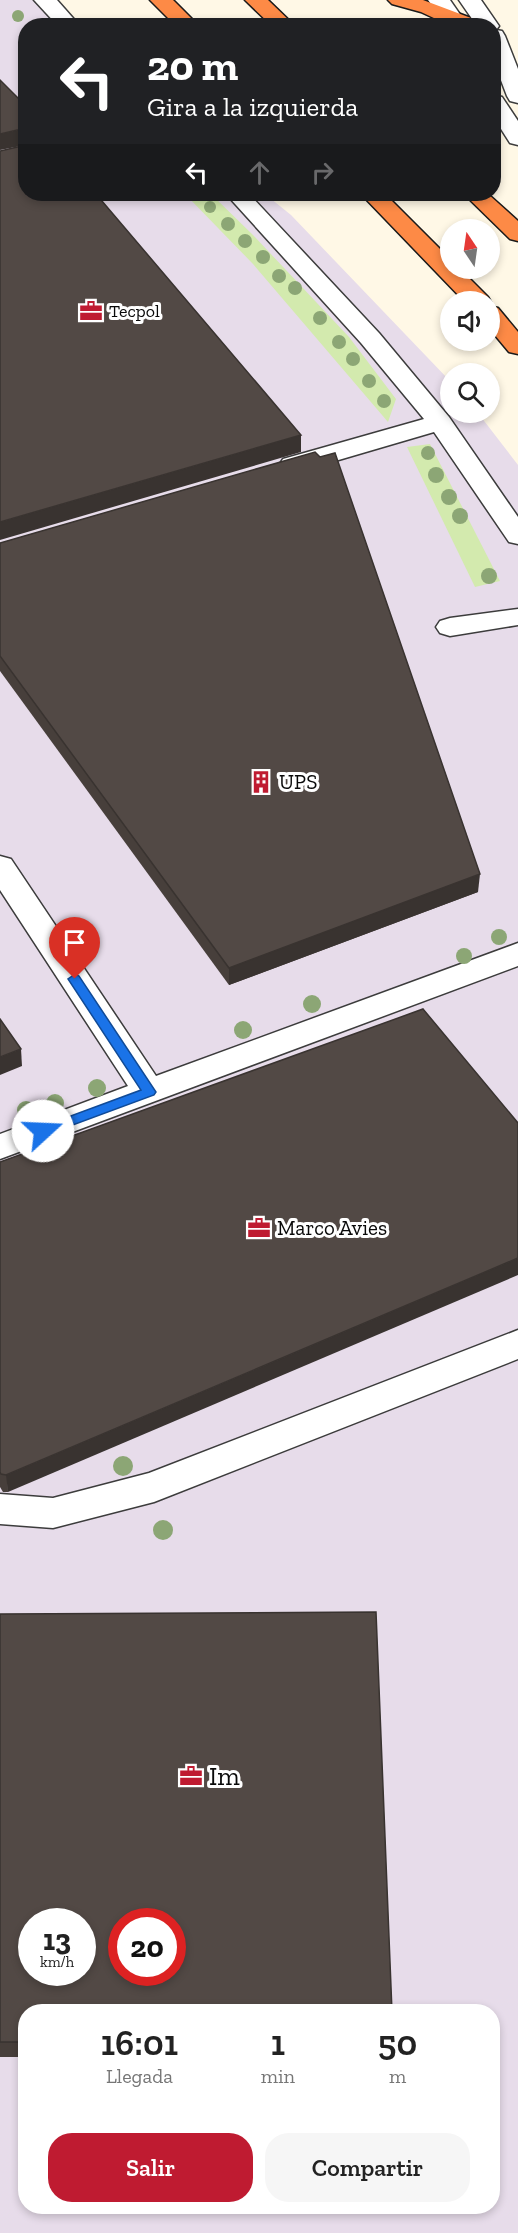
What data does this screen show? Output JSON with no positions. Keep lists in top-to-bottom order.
{
  "places": {
    "office": ["Tecpol", "Marco Avies", "Im"],
    "building": ["UPS"]
  },
  "north": "top",
  "page": {
    "turn": ["20 m", "Gira a la izquierda"],
    "speed": "13 km/h",
    "limit": "20",
    "eta": [
      "16:01",
      "Llegada",
      "1",
      "min",
      "50",
      "m"
    ],
    "buttons": ["Salir", "Compartir"]
  }
}
